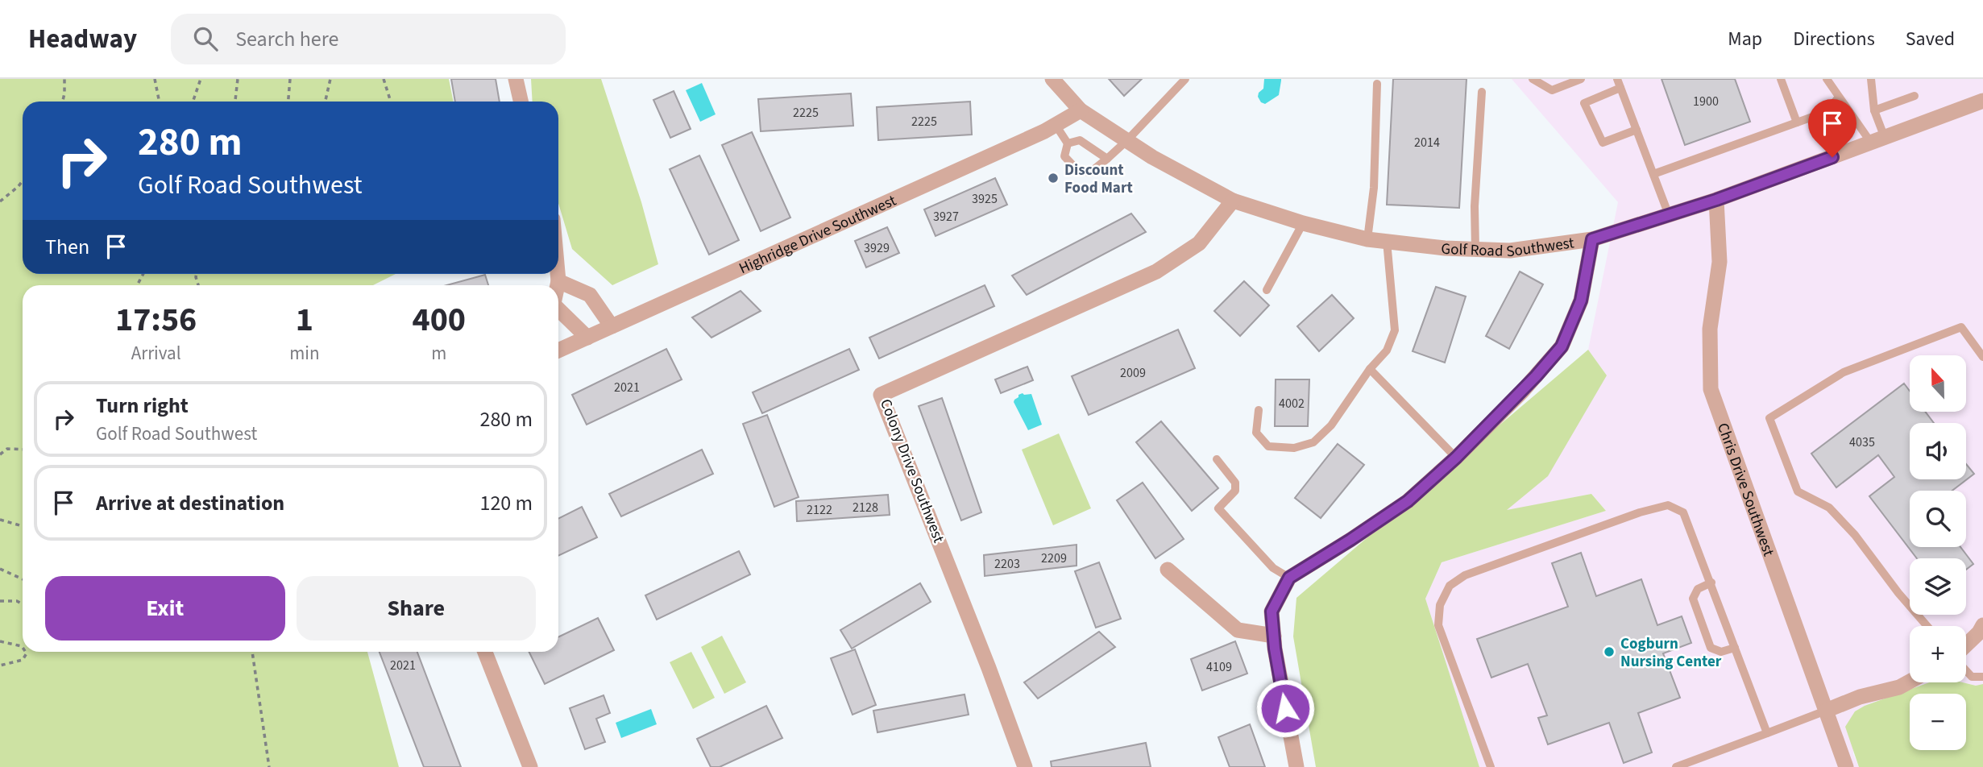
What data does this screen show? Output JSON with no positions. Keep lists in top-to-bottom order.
{
  "streets": {
    "street": [
      "Highridge Drive Southwest",
      "Golf Road Southwest",
      "Colony Drive Southwest",
      "Chris Drive Southwest"
    ]
  },
  "crossings": [
    ["Highridge Drive Southwest", "Golf Road Southwest"],
    ["Golf Road Southwest", "Colony Drive Southwest"],
    ["Golf Road Southwest", "Chris Drive Southwest"]
  ],
  "places": ["Discount Food Mart", "Cogburn Nursing Center"],
  "house_numbers": [
    "1900",
    "2225",
    "2225",
    "2014",
    "3925",
    "3927",
    "3929",
    "2009",
    "2021",
    "4002",
    "4035",
    "2128",
    "2122",
    "2209",
    "2203",
    "2021",
    "4109"
  ],
  "north": "top",
  "page": {
    "header": "Headway",
    "search": "Search here",
    "nav": ["Map", "Directions", "Saved"],
    "turn": ["280 m", "Golf Road Southwest"],
    "then": "Then",
    "eta": [
      "17:56",
      "Arrival",
      "1",
      "min",
      "400",
      "m"
    ],
    "map_buttons": ["+", "−"],
    "list": [
      {
        "name": "Turn right",
        "note": "Golf Road Southwest",
        "value": "280 m"
      },
      {
        "name": "Arrive at destination",
        "value": "120 m"
      }
    ],
    "buttons": ["Exit", "Share"]
  }
}
